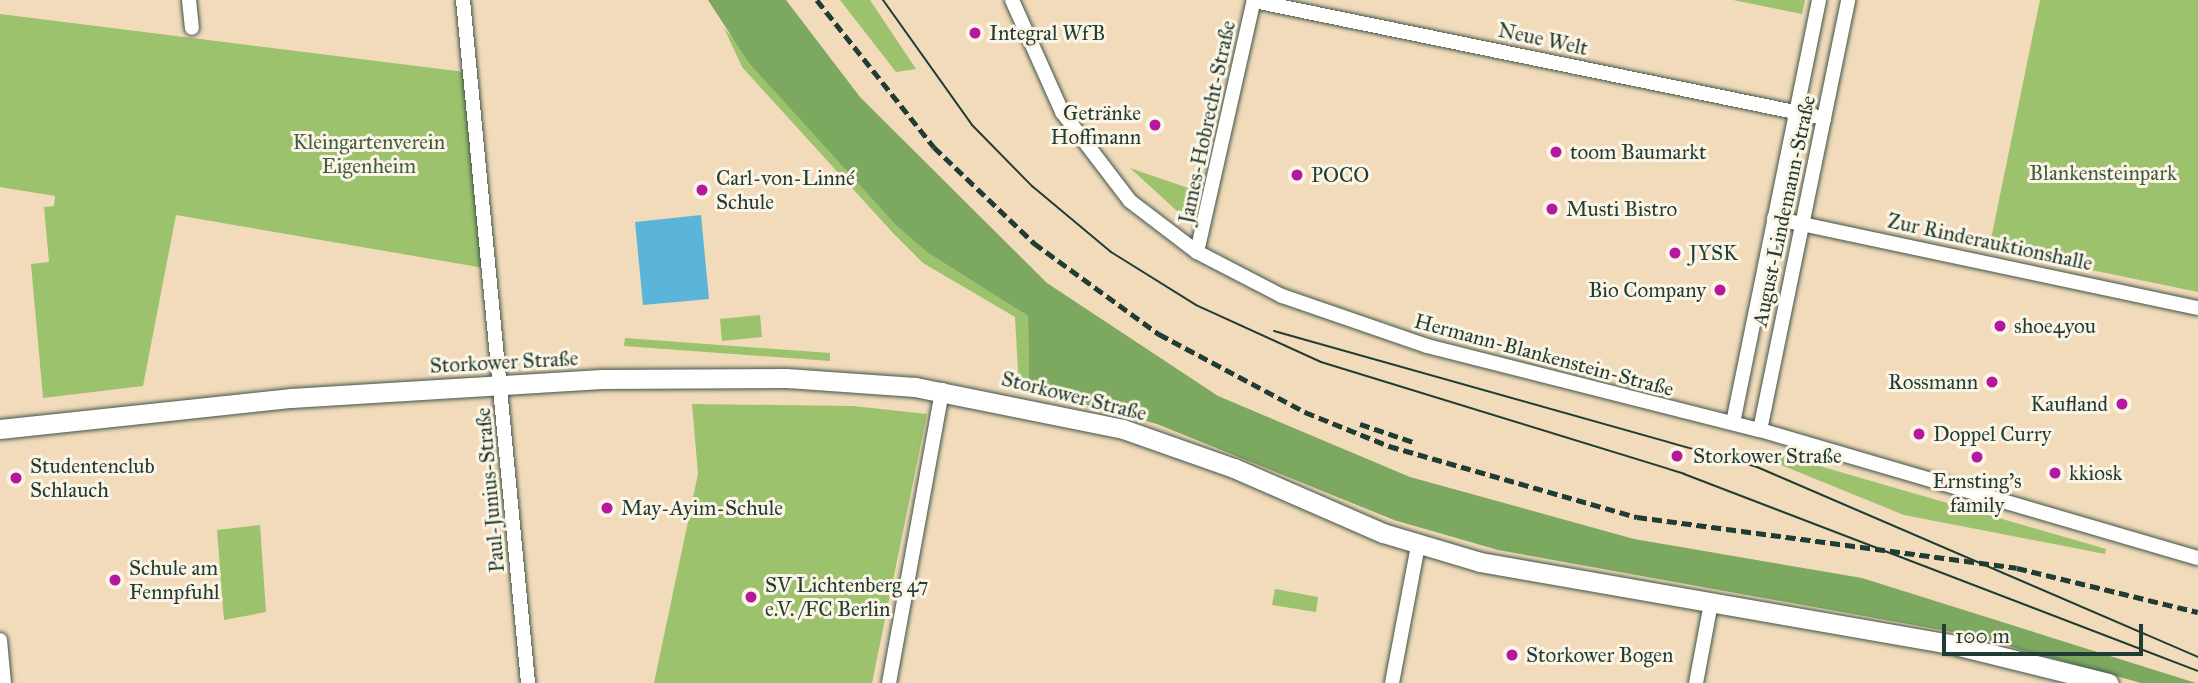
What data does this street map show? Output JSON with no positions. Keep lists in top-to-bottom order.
{
  "streets": {
    "main road": ["Storkower Straße"],
    "street": [
      "Neue Welt",
      "James-Hobrecht-Straße",
      "August-Lindemann-Straße",
      "Zur Rinderauktionshalle",
      "Hermann-Blankenstein-Straße",
      "Paul-Junius-Straße"
    ]
  },
  "crossings": [
    ["Neue Welt", "James-Hobrecht-Straße"],
    ["Neue Welt", "August-Lindemann-Straße"],
    ["James-Hobrecht-Straße", "Hermann-Blankenstein-Straße"],
    ["August-Lindemann-Straße", "Zur Rinderauktionshalle"],
    ["August-Lindemann-Straße", "Hermann-Blankenstein-Straße"],
    ["Storkower Straße", "Paul-Junius-Straße"]
  ],
  "parks": ["Kleingartenverein Eigenheim", "Blankensteinpark"],
  "places": [
    "Integral WfB",
    "Getränke Hoffmann",
    "toom Baumarkt",
    "POCO",
    "Carl-von-Linné Schule",
    "Musti Bistro",
    "JYSK",
    "Bio Company",
    "shoe4you",
    "Rossmann",
    "Kaufland",
    "Doppel Curry",
    "Storkower Straße",
    "Ernsting's family",
    "kkiosk",
    "Studentenclub Schlauch",
    "May-Ayim-Schule",
    "Schule am Fennpfuhl",
    "SV Lichtenberg 47 e.V. /FC Berlin",
    "Storkower Bogen"
  ],
  "scale_bar": "100 m"
}
